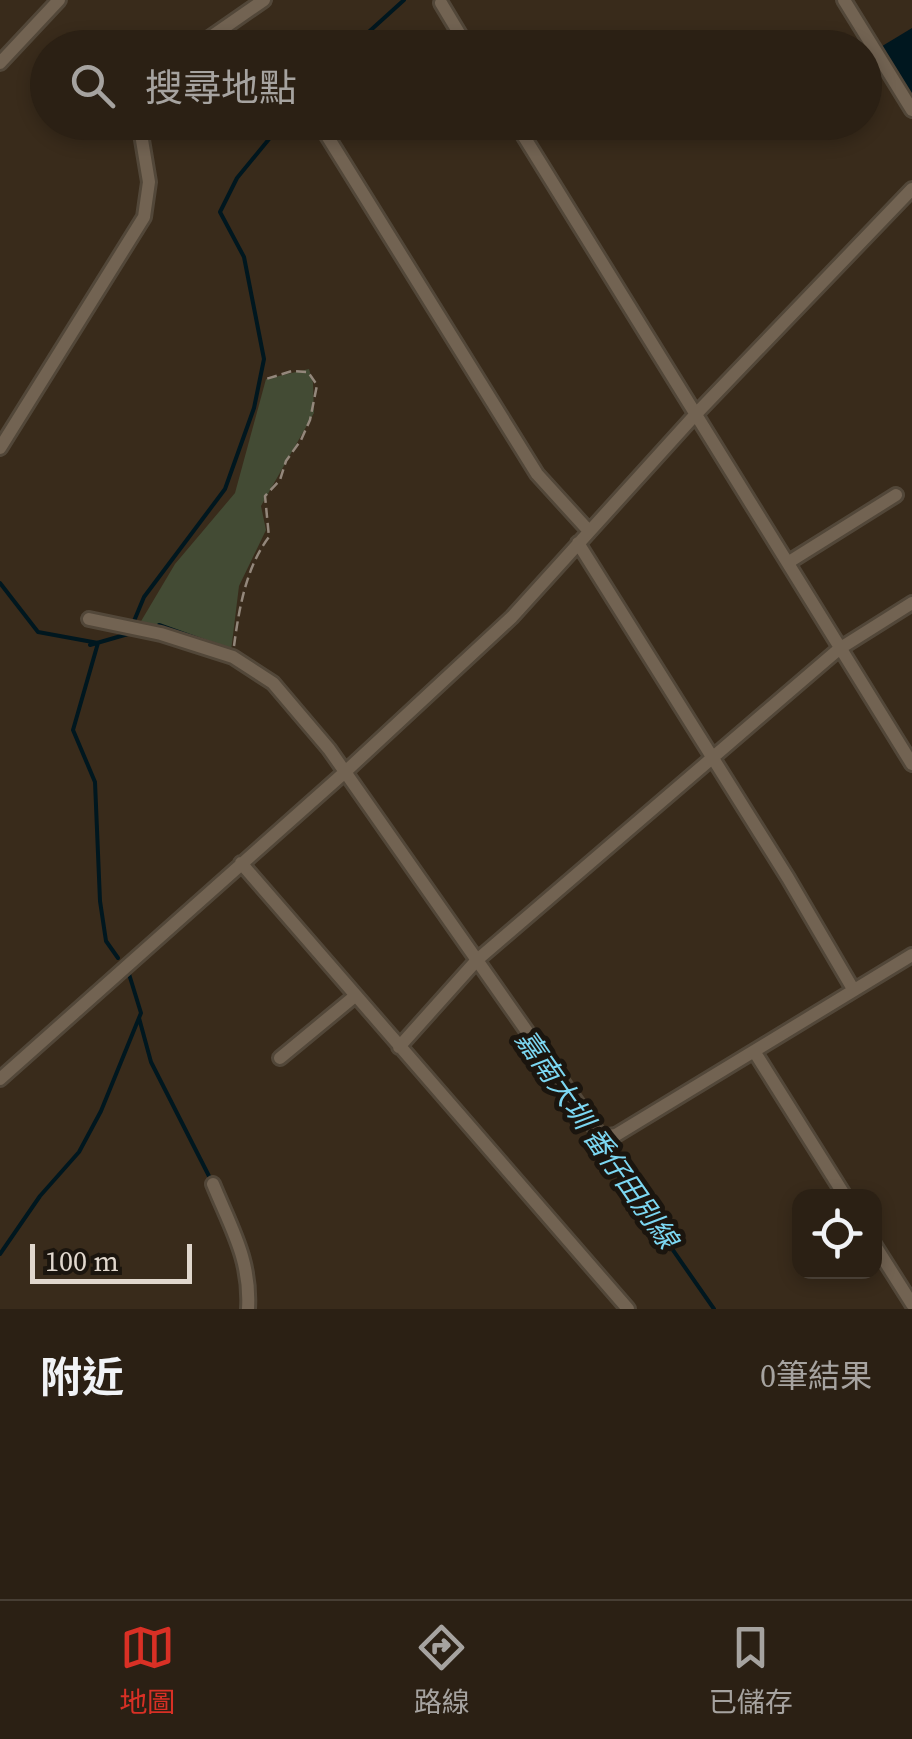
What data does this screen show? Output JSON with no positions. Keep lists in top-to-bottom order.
{
  "water": ["嘉南大圳 番仔田別線"],
  "scale_bar": "100 m",
  "page": {
    "search": "搜尋地點",
    "scale": "100 m",
    "heading": ["附近", "0筆結果"],
    "nav": ["地圖", "路線", "已儲存"]
  }
}
